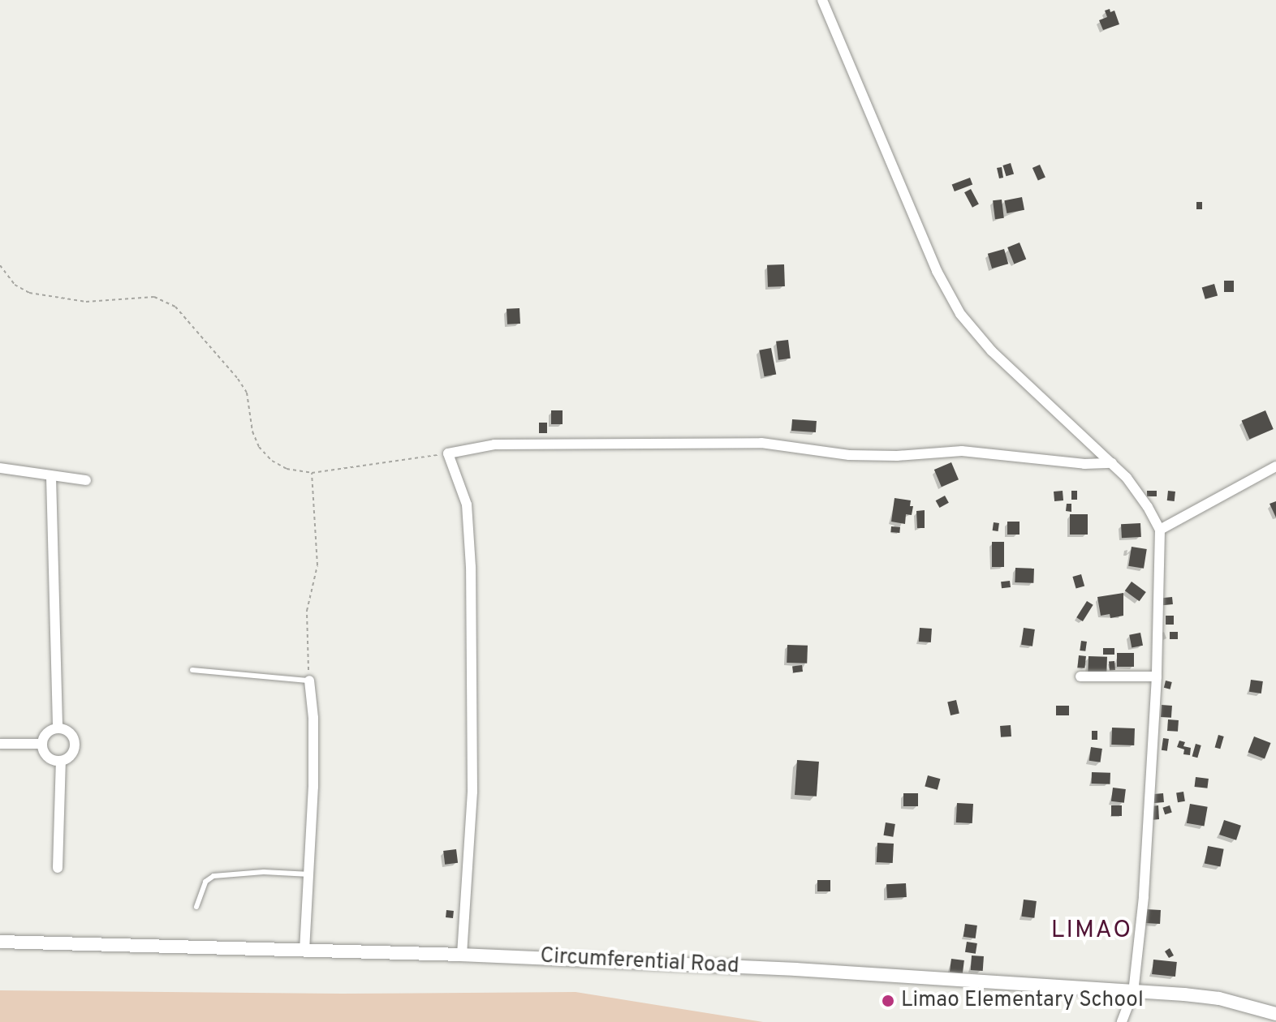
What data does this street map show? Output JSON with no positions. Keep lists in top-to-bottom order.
{
  "streets": {
    "main road": ["Circumferential Road"]
  },
  "districts": ["LIMAO"],
  "places": ["Limao Elementary School"]
}
